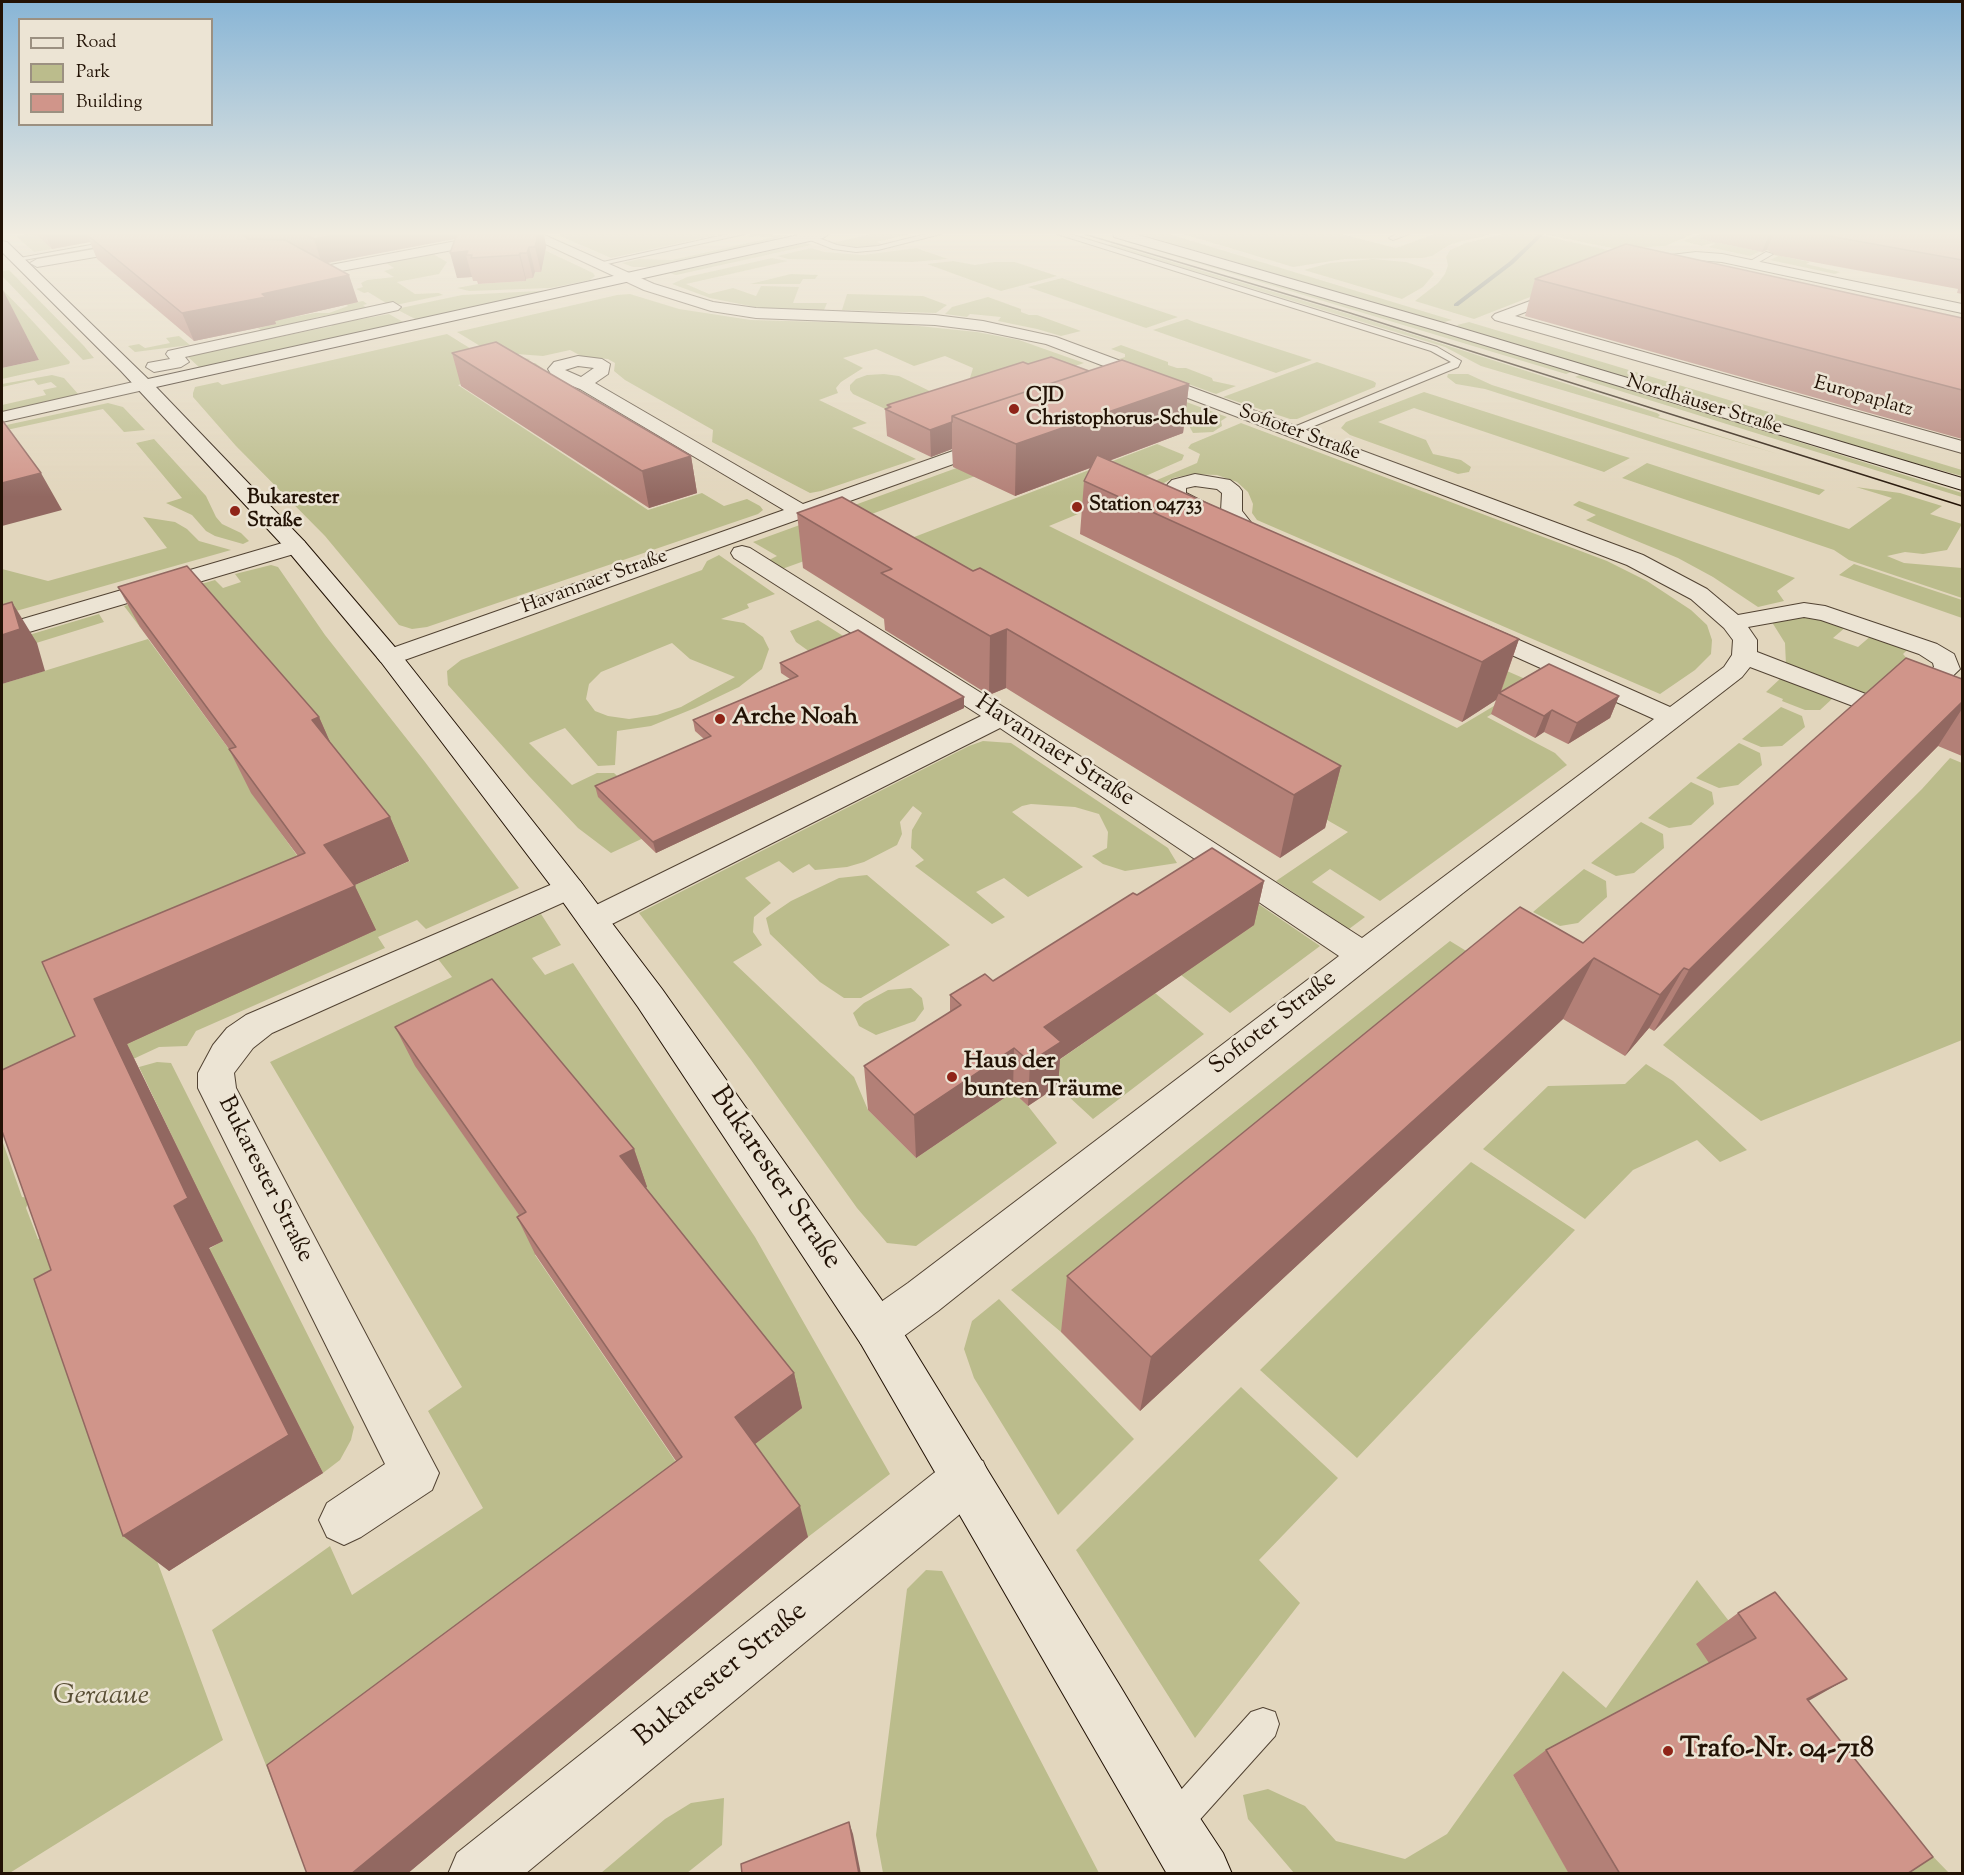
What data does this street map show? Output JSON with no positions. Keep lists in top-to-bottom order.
{
  "streets": {
    "street": [
      "Europaplatz",
      "Nordhäuser Straße",
      "Sofioter Straße",
      "Havannaer Straße",
      "Bukarester Straße"
    ]
  },
  "crossings": [
    ["Sofioter Straße", "Havannaer Straße"],
    ["Sofioter Straße", "Bukarester Straße"],
    ["Havannaer Straße", "Bukarester Straße"]
  ],
  "parks": ["Geraaue"],
  "places": [
    "CJD Christophorus-Schule",
    "Station 04733",
    "Bukarester Straße",
    "Arche Noah",
    "Haus der bunten Träume",
    "Trafo-Nr. 04-718"
  ],
  "legend": ["Road", "Park", "Building"]
}
